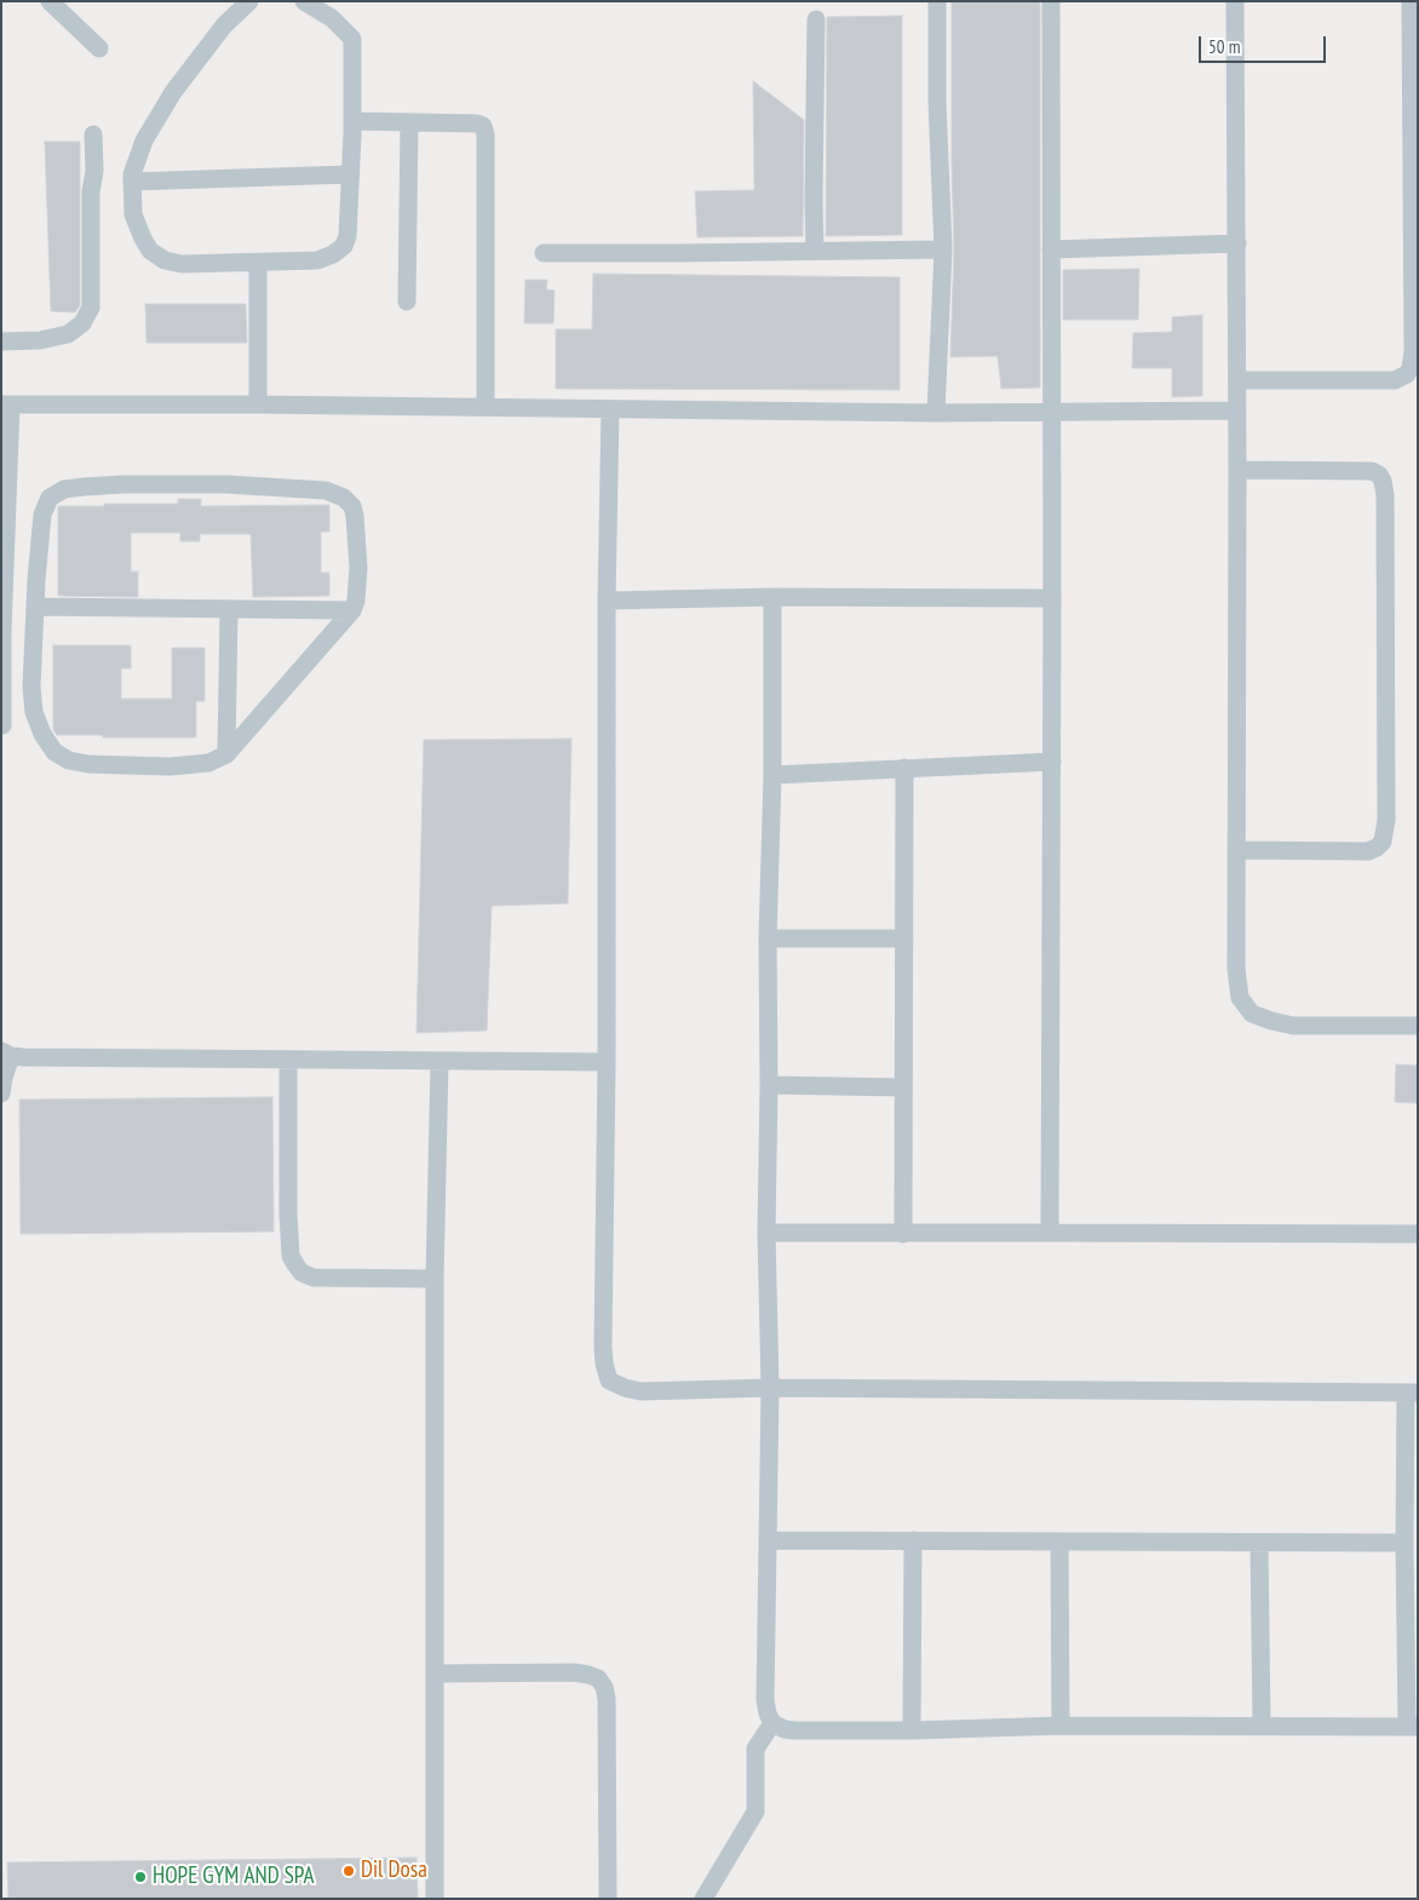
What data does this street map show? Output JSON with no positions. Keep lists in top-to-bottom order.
{
  "places": ["Dil Dosa", "HOPE GYM AND SPA"],
  "scale_bar": "50 m"
}
